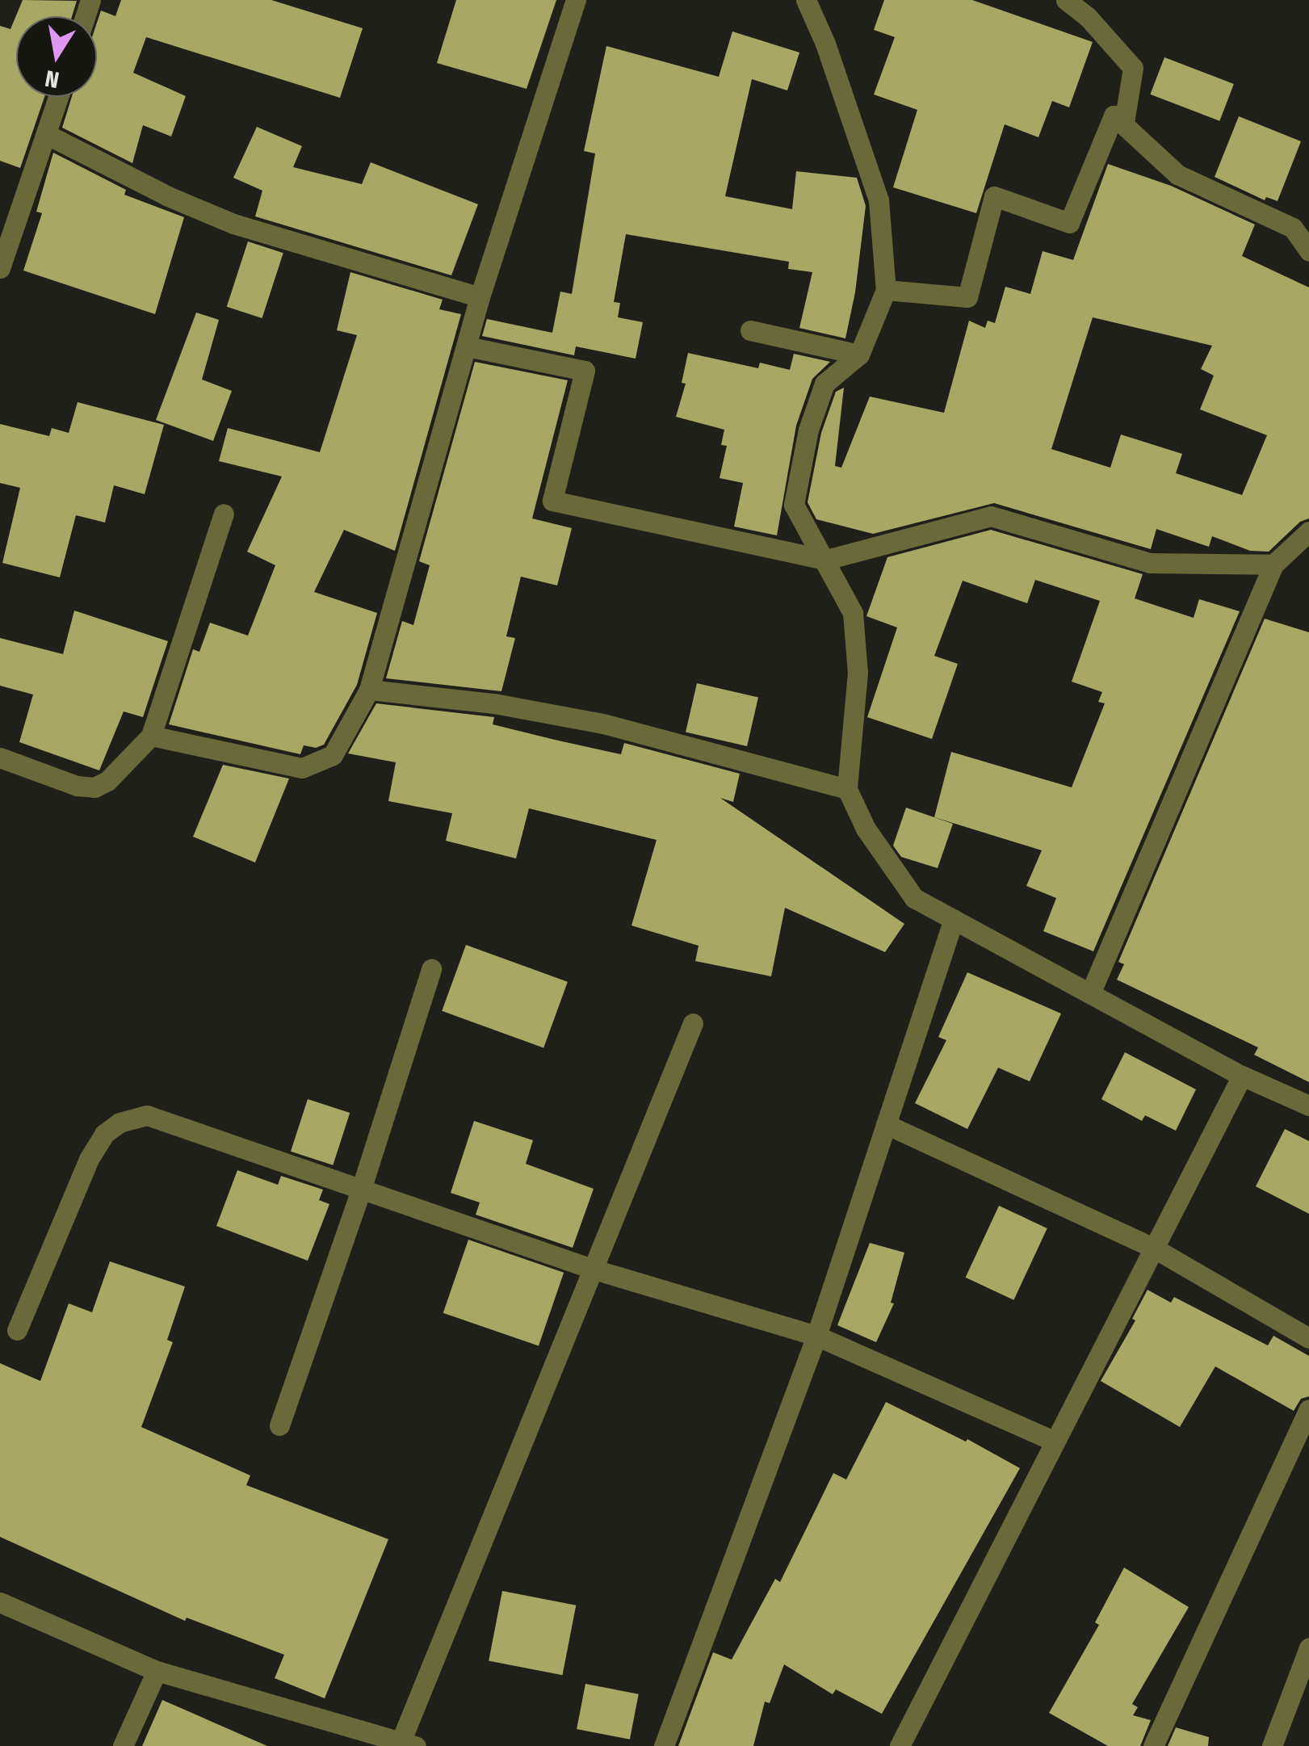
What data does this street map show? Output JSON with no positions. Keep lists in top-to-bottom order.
{
  "north": "bottom"
}
